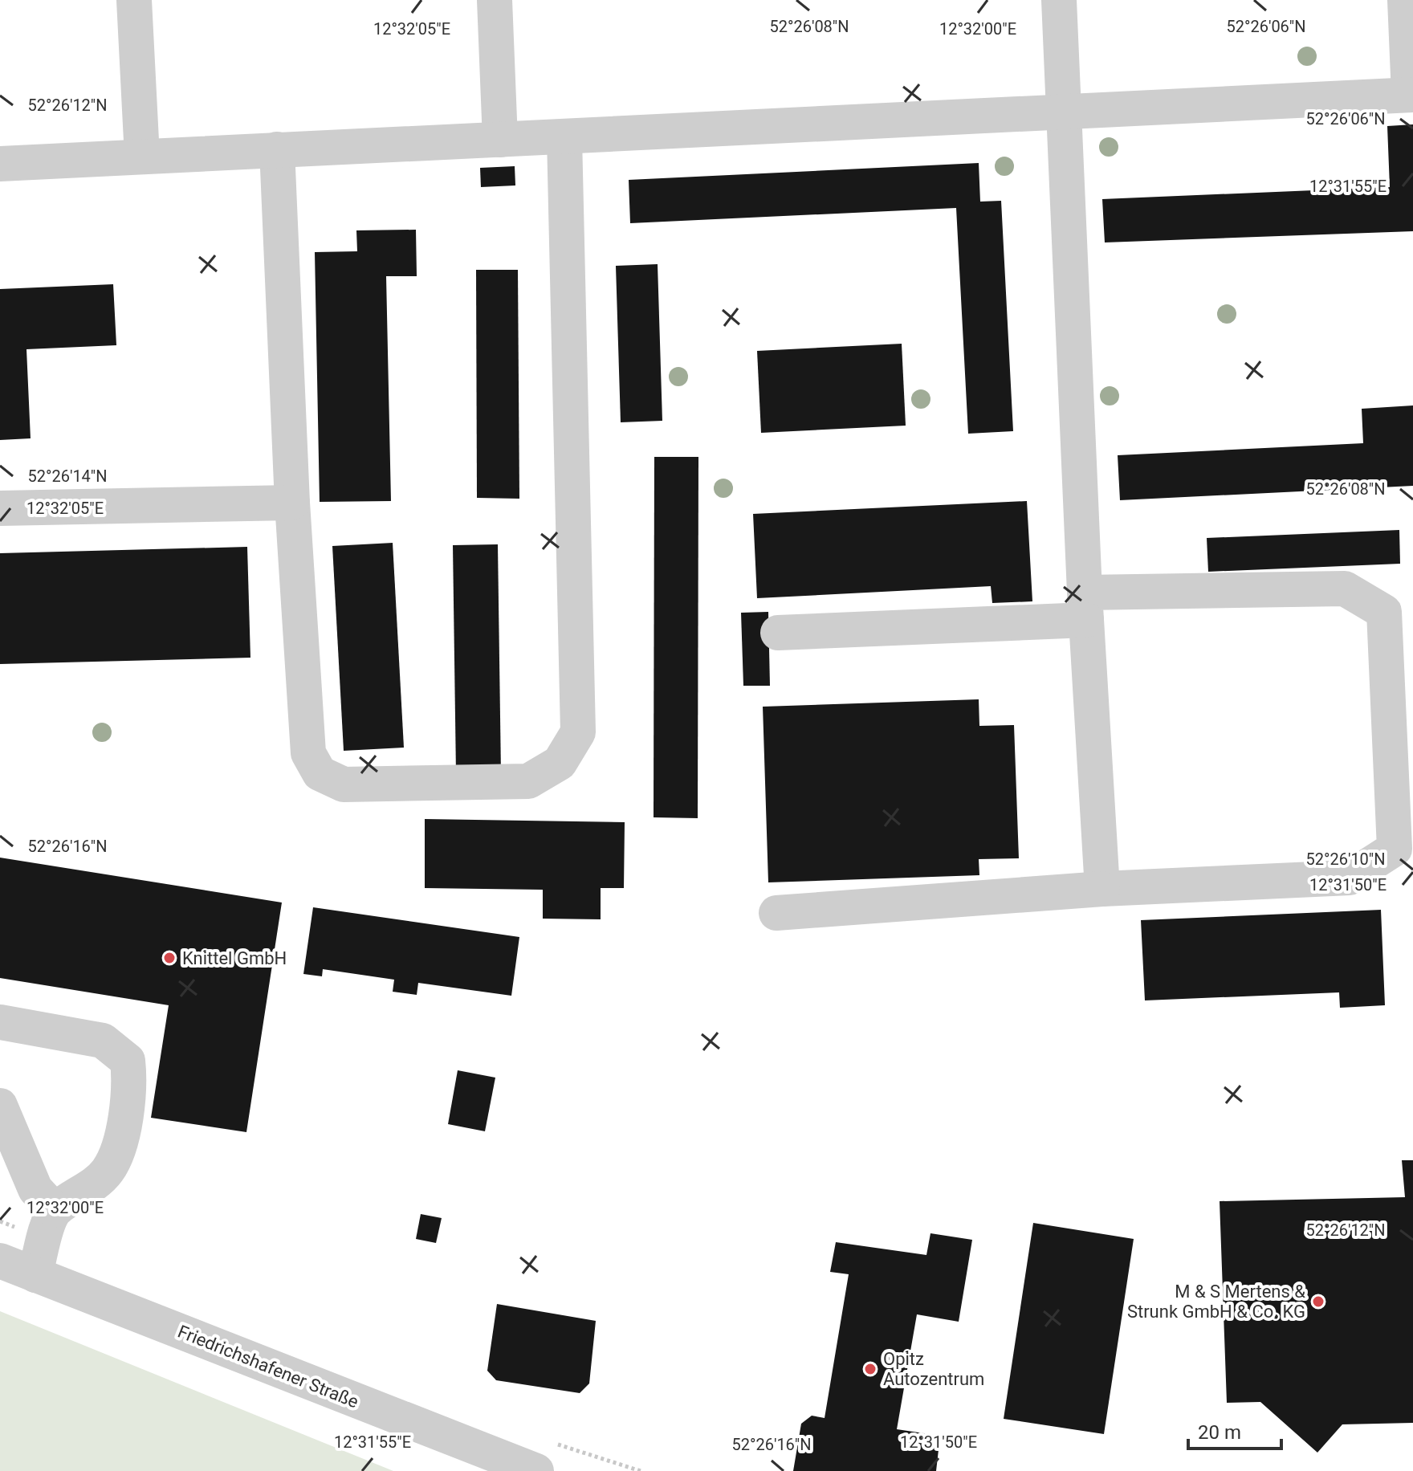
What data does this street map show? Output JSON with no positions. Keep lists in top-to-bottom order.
{
  "streets": {
    "street": ["Friedrichshafener Straße"]
  },
  "places": ["Knittel GmbH", "M & S Mertens & Strunk GmbH & Co. KG", "Opitz Autozentrum"],
  "scale_bar": "20 m",
  "coordinates": [
    "52°26'08\"N",
    "52°26'06\"N",
    "12°32'05\"E",
    "12°32'00\"E",
    "52°26'12\"N",
    "12°31'55\"E",
    "52°26'14\"N",
    "52°26'16\"N",
    "52°26'10\"N",
    "12°31'50\"E"
  ]
}
